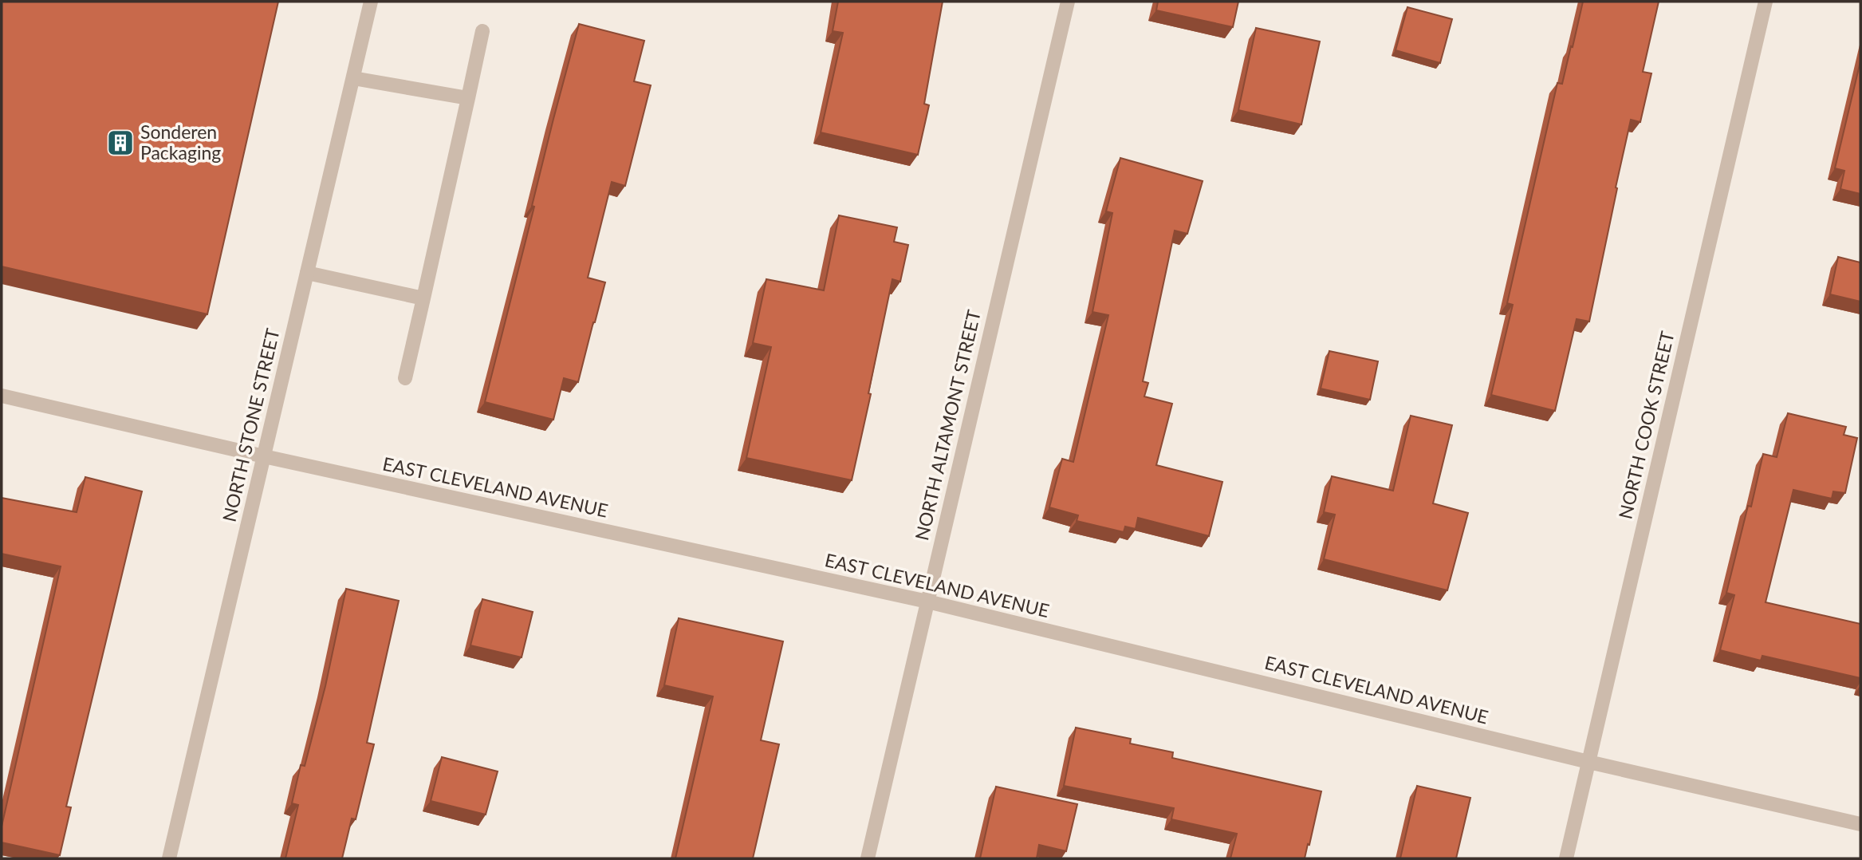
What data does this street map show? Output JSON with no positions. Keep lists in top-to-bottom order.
{
  "streets": {
    "street": [
      "NORTH STONE STREET",
      "NORTH ALTAMONT STREET",
      "NORTH COOK STREET",
      "EAST CLEVELAND AVENUE"
    ]
  },
  "crossings": [
    ["NORTH STONE STREET", "EAST CLEVELAND AVENUE"],
    ["NORTH ALTAMONT STREET", "EAST CLEVELAND AVENUE"],
    ["NORTH COOK STREET", "EAST CLEVELAND AVENUE"]
  ],
  "places": {
    "building": ["Sonderen Packaging"]
  }
}
